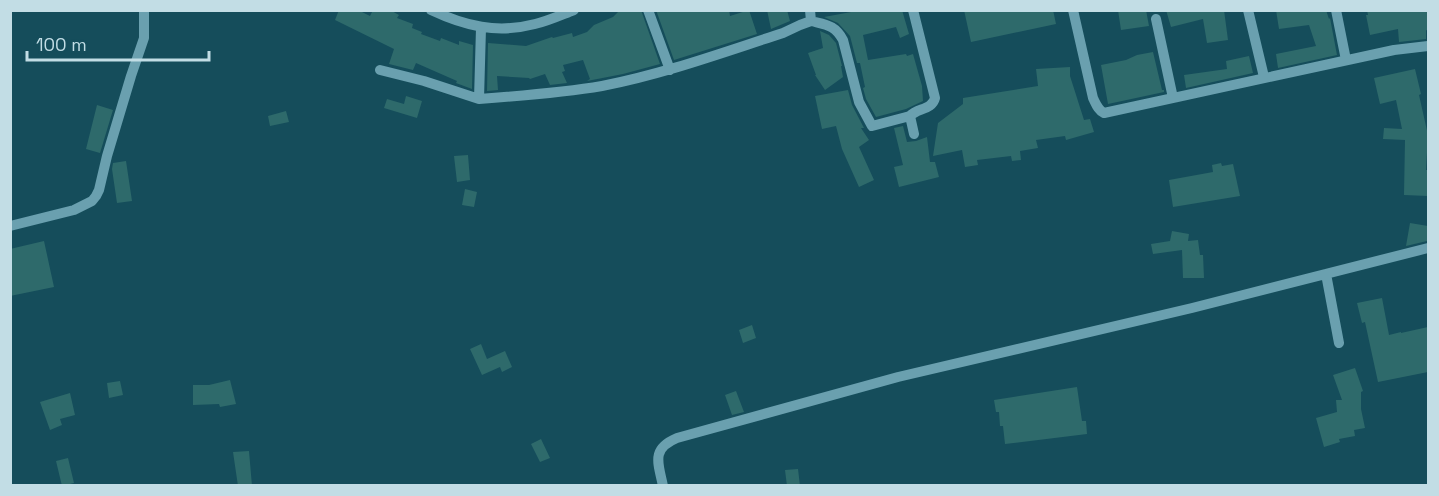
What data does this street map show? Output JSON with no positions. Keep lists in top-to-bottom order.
{
  "scale_bar": "100 m"
}
